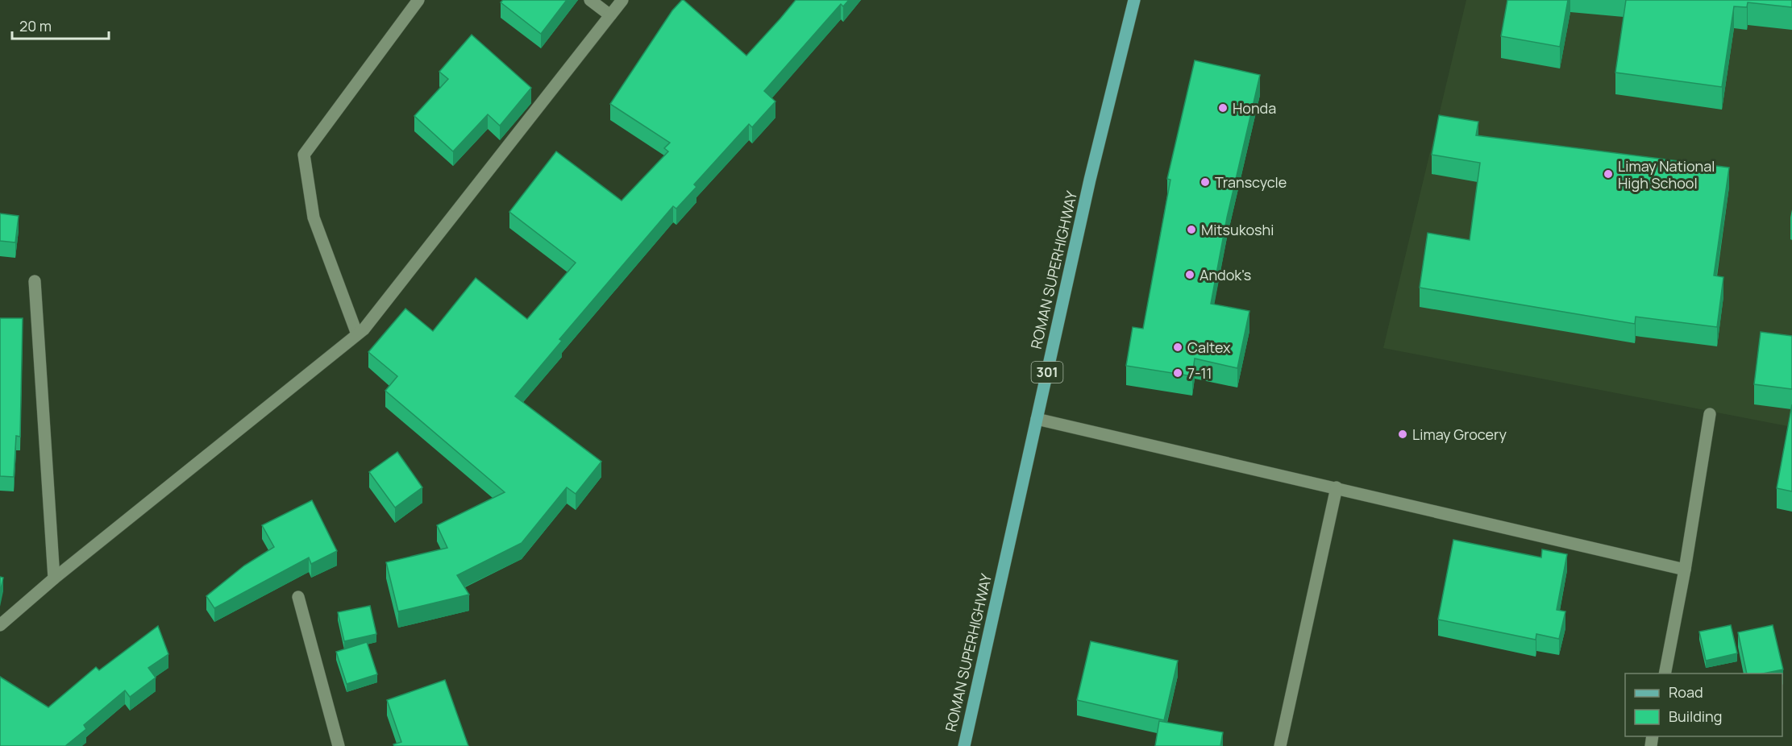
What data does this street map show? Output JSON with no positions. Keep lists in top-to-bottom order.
{
  "streets": {
    "main road": ["ROMAN SUPERHIGHWAY", "301"]
  },
  "places": [
    "Honda",
    "Limay National High School",
    "Transcycle",
    "Mitsukoshi",
    "Andok's",
    "Caltex",
    "7-11",
    "Limay Grocery"
  ],
  "legend": ["Road", "Building"],
  "scale_bar": "20 m"
}
